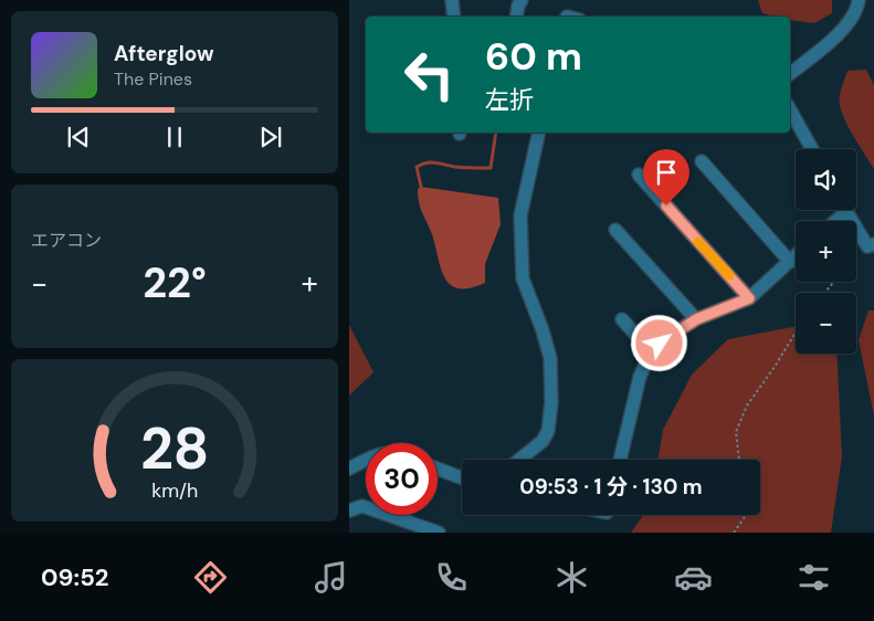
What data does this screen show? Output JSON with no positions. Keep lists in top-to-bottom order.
{
  "page": {
    "turn": ["60 m", "左折"],
    "song": ["Afterglow", "The Pines"],
    "map_buttons": ["+", "−"],
    "tile": "エアコン",
    "heat": ["−", "22°", "+"],
    "limit": "30",
    "trip": "09:53 · 1 分 · 130 m",
    "tabs": "09:52",
    "gauge": ["28", "km/h"]
  }
}
